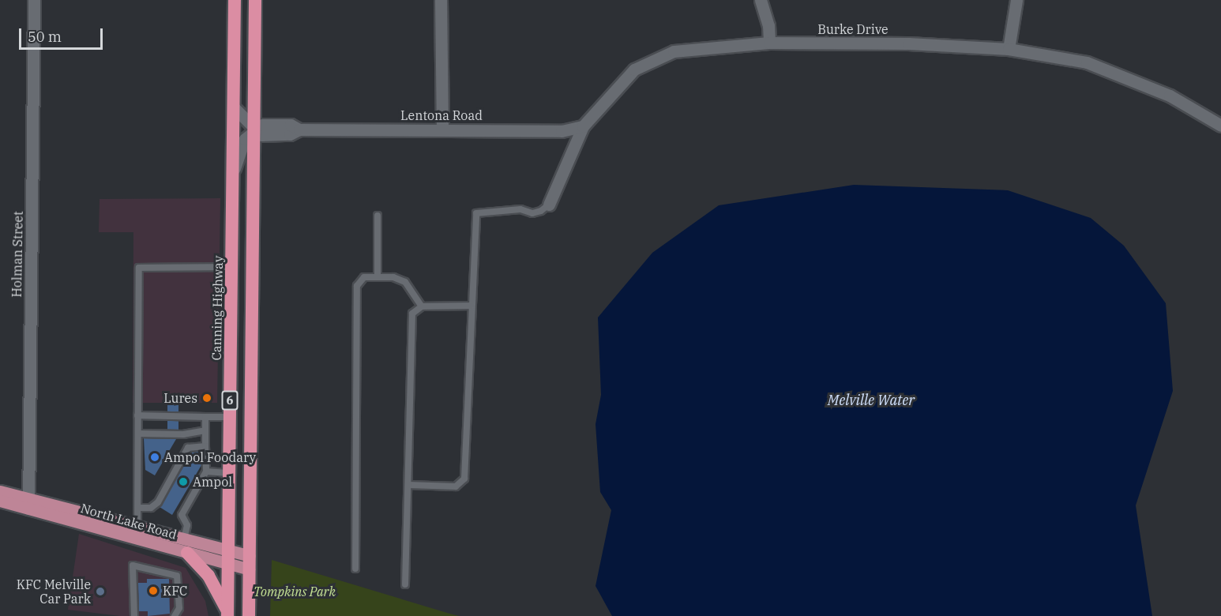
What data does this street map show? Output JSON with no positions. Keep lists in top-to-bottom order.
{
  "streets": {
    "highway": ["Canning Highway", "6"],
    "main road": ["North Lake Road"],
    "street": ["Burke Drive", "Lentona Road", "Holman Street"]
  },
  "crossings": [
    ["Burke Drive", "Lentona Road"],
    ["Lentona Road", "6"],
    ["Holman Street", "North Lake Road"],
    ["Canning Highway", "North Lake Road"],
    ["6", "North Lake Road"]
  ],
  "water": ["Melville Water"],
  "parks": ["Tompkins Park"],
  "places": [
    "Lures",
    "Ampol Foodary",
    "Ampol",
    "KFC",
    "KFC Melville Car Park"
  ],
  "scale_bar": "50 m"
}
